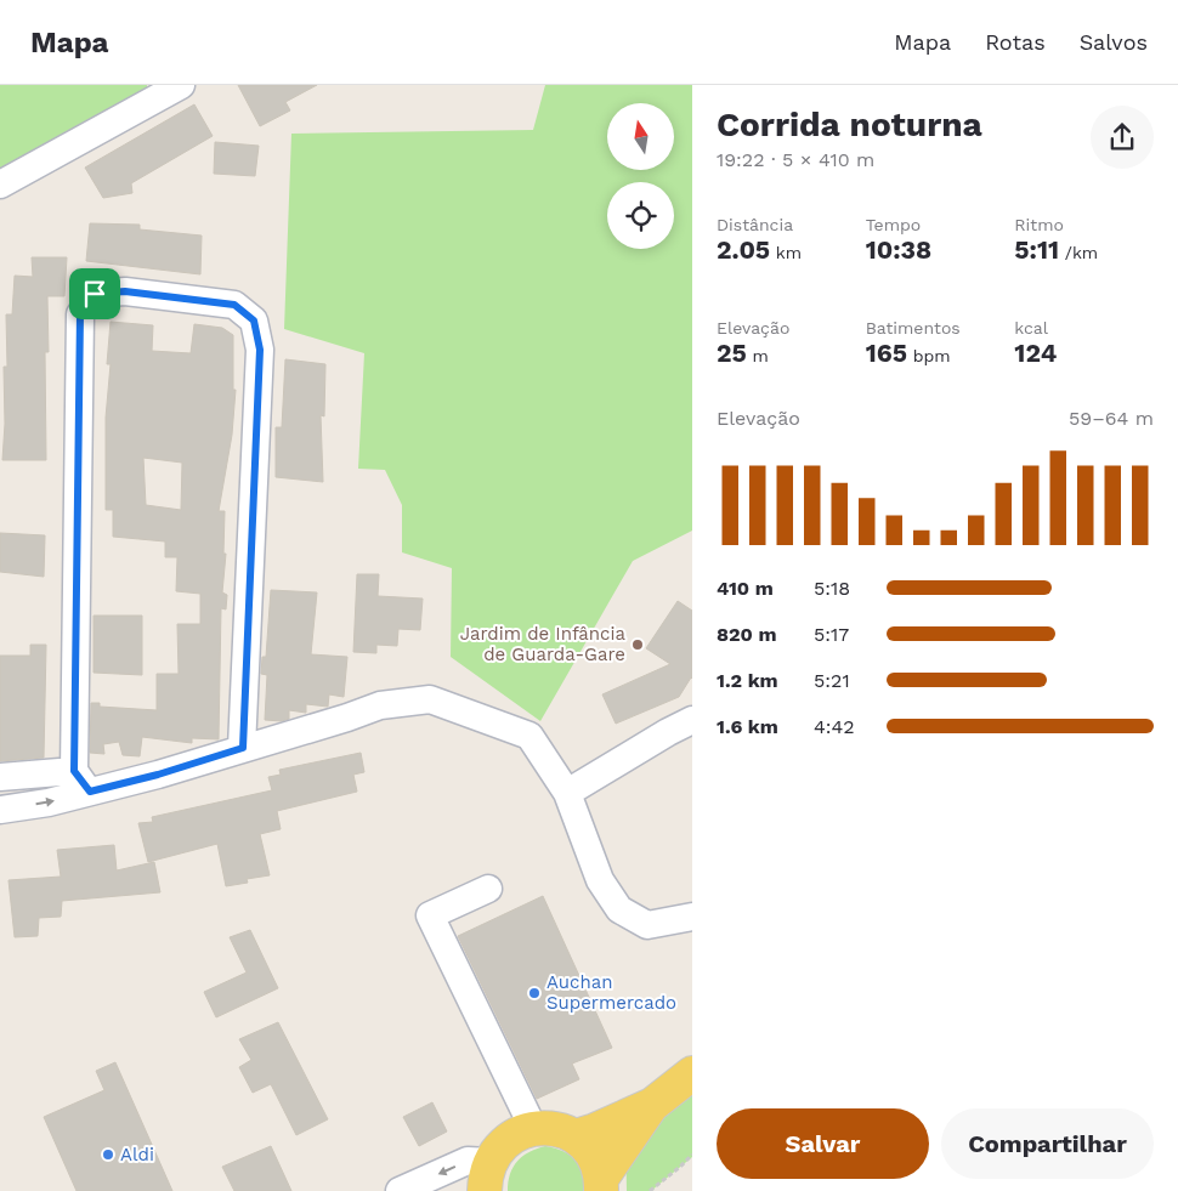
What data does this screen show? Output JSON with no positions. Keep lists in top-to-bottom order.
{
  "places": ["Jardim de Infância de Guarda-Gare", "Auchan Supermercado", "Aldi"],
  "north": "top",
  "page": {
    "header": "Mapa",
    "nav": ["Mapa", "Rotas", "Salvos"],
    "heading": ["Corrida noturna", "19:22 · 5 × 410 m"],
    "stats": [
      ["Distância", "2.05 km"],
      ["Tempo", "10:38"],
      ["Ritmo", "5:11 /km"],
      ["Elevação", "25 m"],
      ["Batimentos", "165 bpm"],
      ["kcal", "124"]
    ],
    "chart": ["Elevação", "59–64 m"],
    "list": [
      {
        "name": "410 m",
        "note": "5:18"
      },
      {
        "name": "820 m",
        "note": "5:17"
      },
      {
        "name": "1.2 km",
        "note": "5:21"
      },
      {
        "name": "1.6 km",
        "note": "4:42"
      }
    ],
    "buttons": ["Salvar", "Compartilhar"]
  }
}
